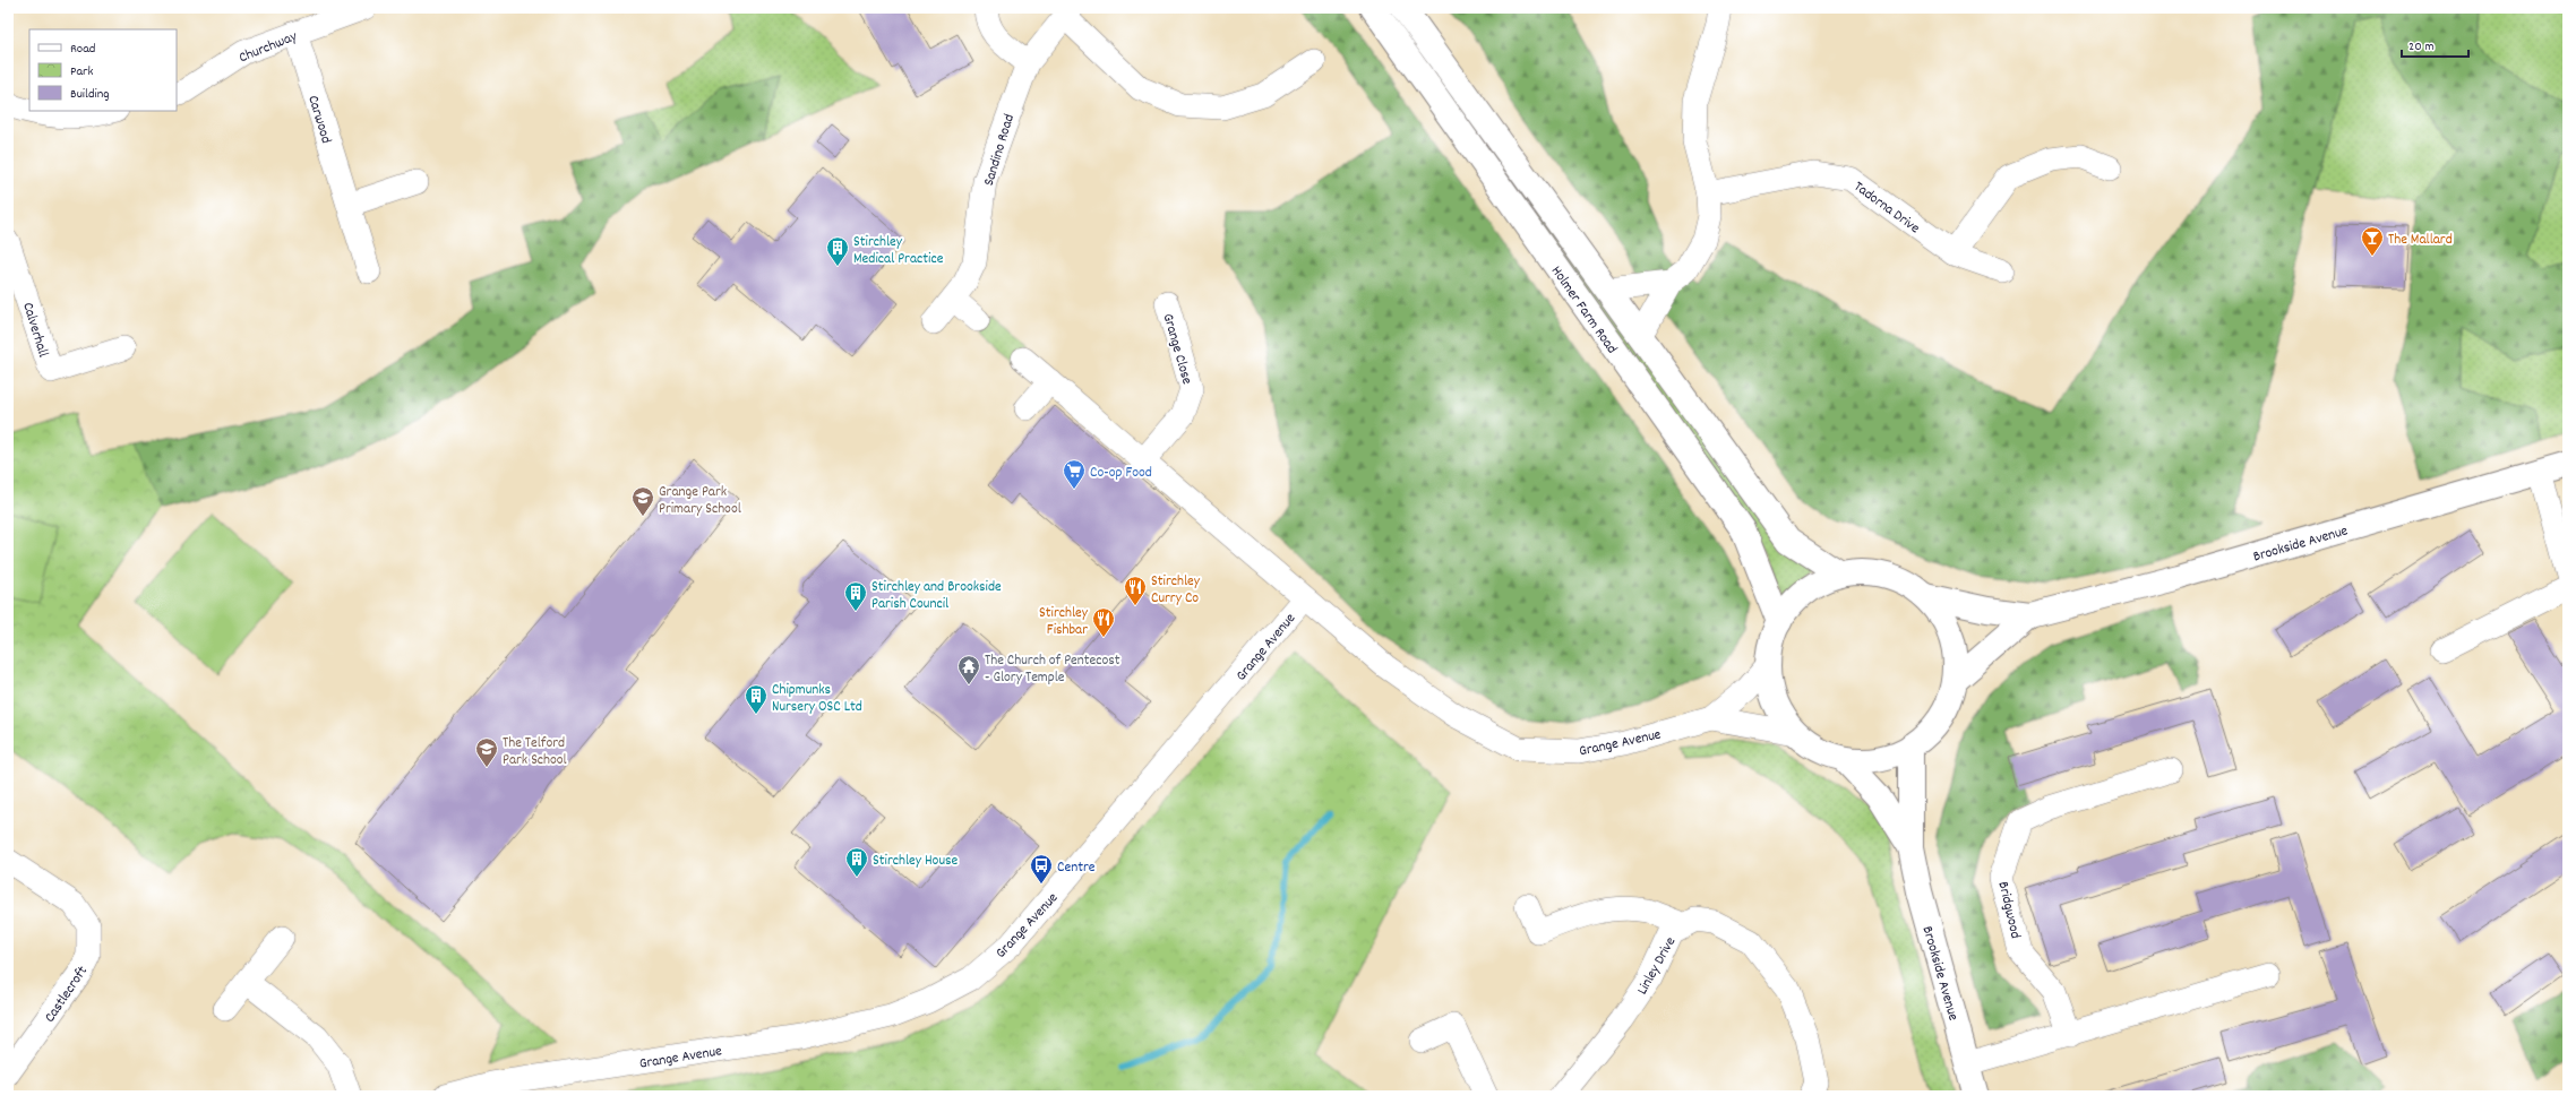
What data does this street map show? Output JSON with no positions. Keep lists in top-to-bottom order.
{
  "streets": {
    "street": [
      "Churchway",
      "Carwood",
      "Sandino Road",
      "Tadorna Drive",
      "Holmer Farm Road",
      "Calverhall",
      "Grange Close",
      "Brookside Avenue",
      "Grange Avenue",
      "Bridgwood",
      "Linley Drive",
      "Castlecroft"
    ]
  },
  "crossings": [
    ["Churchway", "Carwood"],
    ["Grange Close", "Grange Avenue"]
  ],
  "places": {
    "bar": ["The Mallard"],
    "building": [
      "Stirchley Medical Practice",
      "Stirchley and Brookside Parish Council",
      "Chipmunks Nursery OSC Ltd",
      "Stirchley House"
    ],
    "supermarket": ["Co-op Food"],
    "school or university": ["Grange Park Primary School", "The Telford Park School"],
    "restaurant": ["Stirchley Curry Co", "Stirchley Fishbar"],
    "temple": ["The Church of Pentecost - Glory Temple"],
    "bus stop": ["Centre"]
  },
  "legend": ["Road", "Park", "Building"],
  "scale_bar": "20 m"
}
